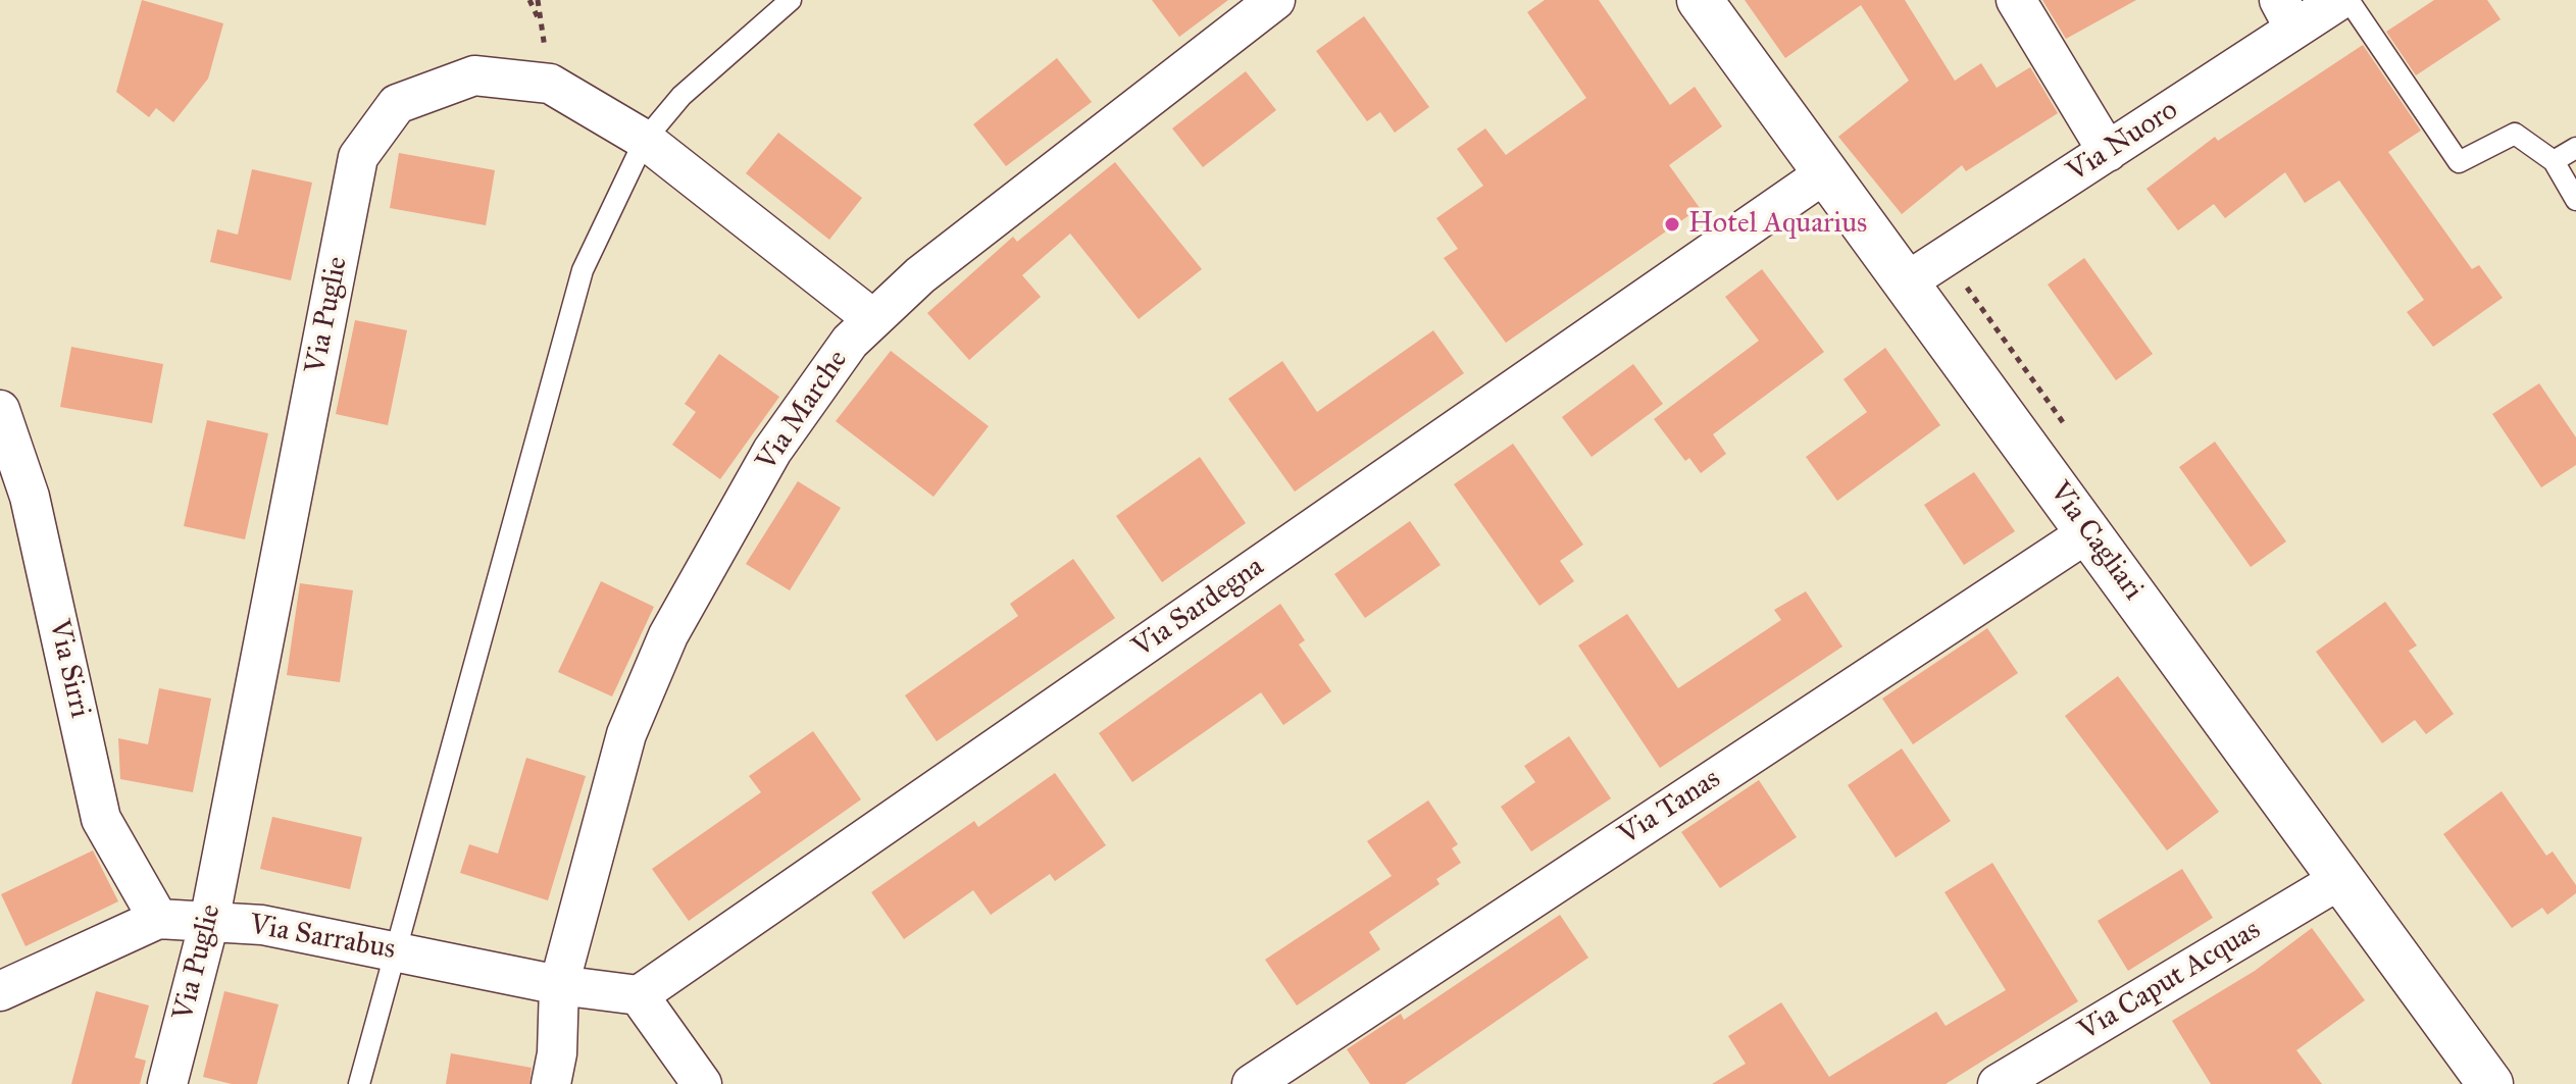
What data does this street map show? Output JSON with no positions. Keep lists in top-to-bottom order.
{
  "streets": {
    "street": [
      "Via Nuoro",
      "Via Puglie",
      "Via Marche",
      "Via Cagliari",
      "Via Sardegna",
      "Via Sirri",
      "Via Tanas",
      "Via Sarrabus",
      "Via Caput Acquas"
    ]
  },
  "crossings": [
    ["Via Nuoro", "Via Cagliari"],
    ["Via Puglie", "Via Marche"],
    ["Via Puglie", "Via Sarrabus"],
    ["Via Marche", "Via Sarrabus"],
    ["Via Cagliari", "Via Sardegna"],
    ["Via Cagliari", "Via Tanas"],
    ["Via Cagliari", "Via Caput Acquas"],
    ["Via Sirri", "Via Sarrabus"]
  ],
  "places": ["Hotel Aquarius"]
}
